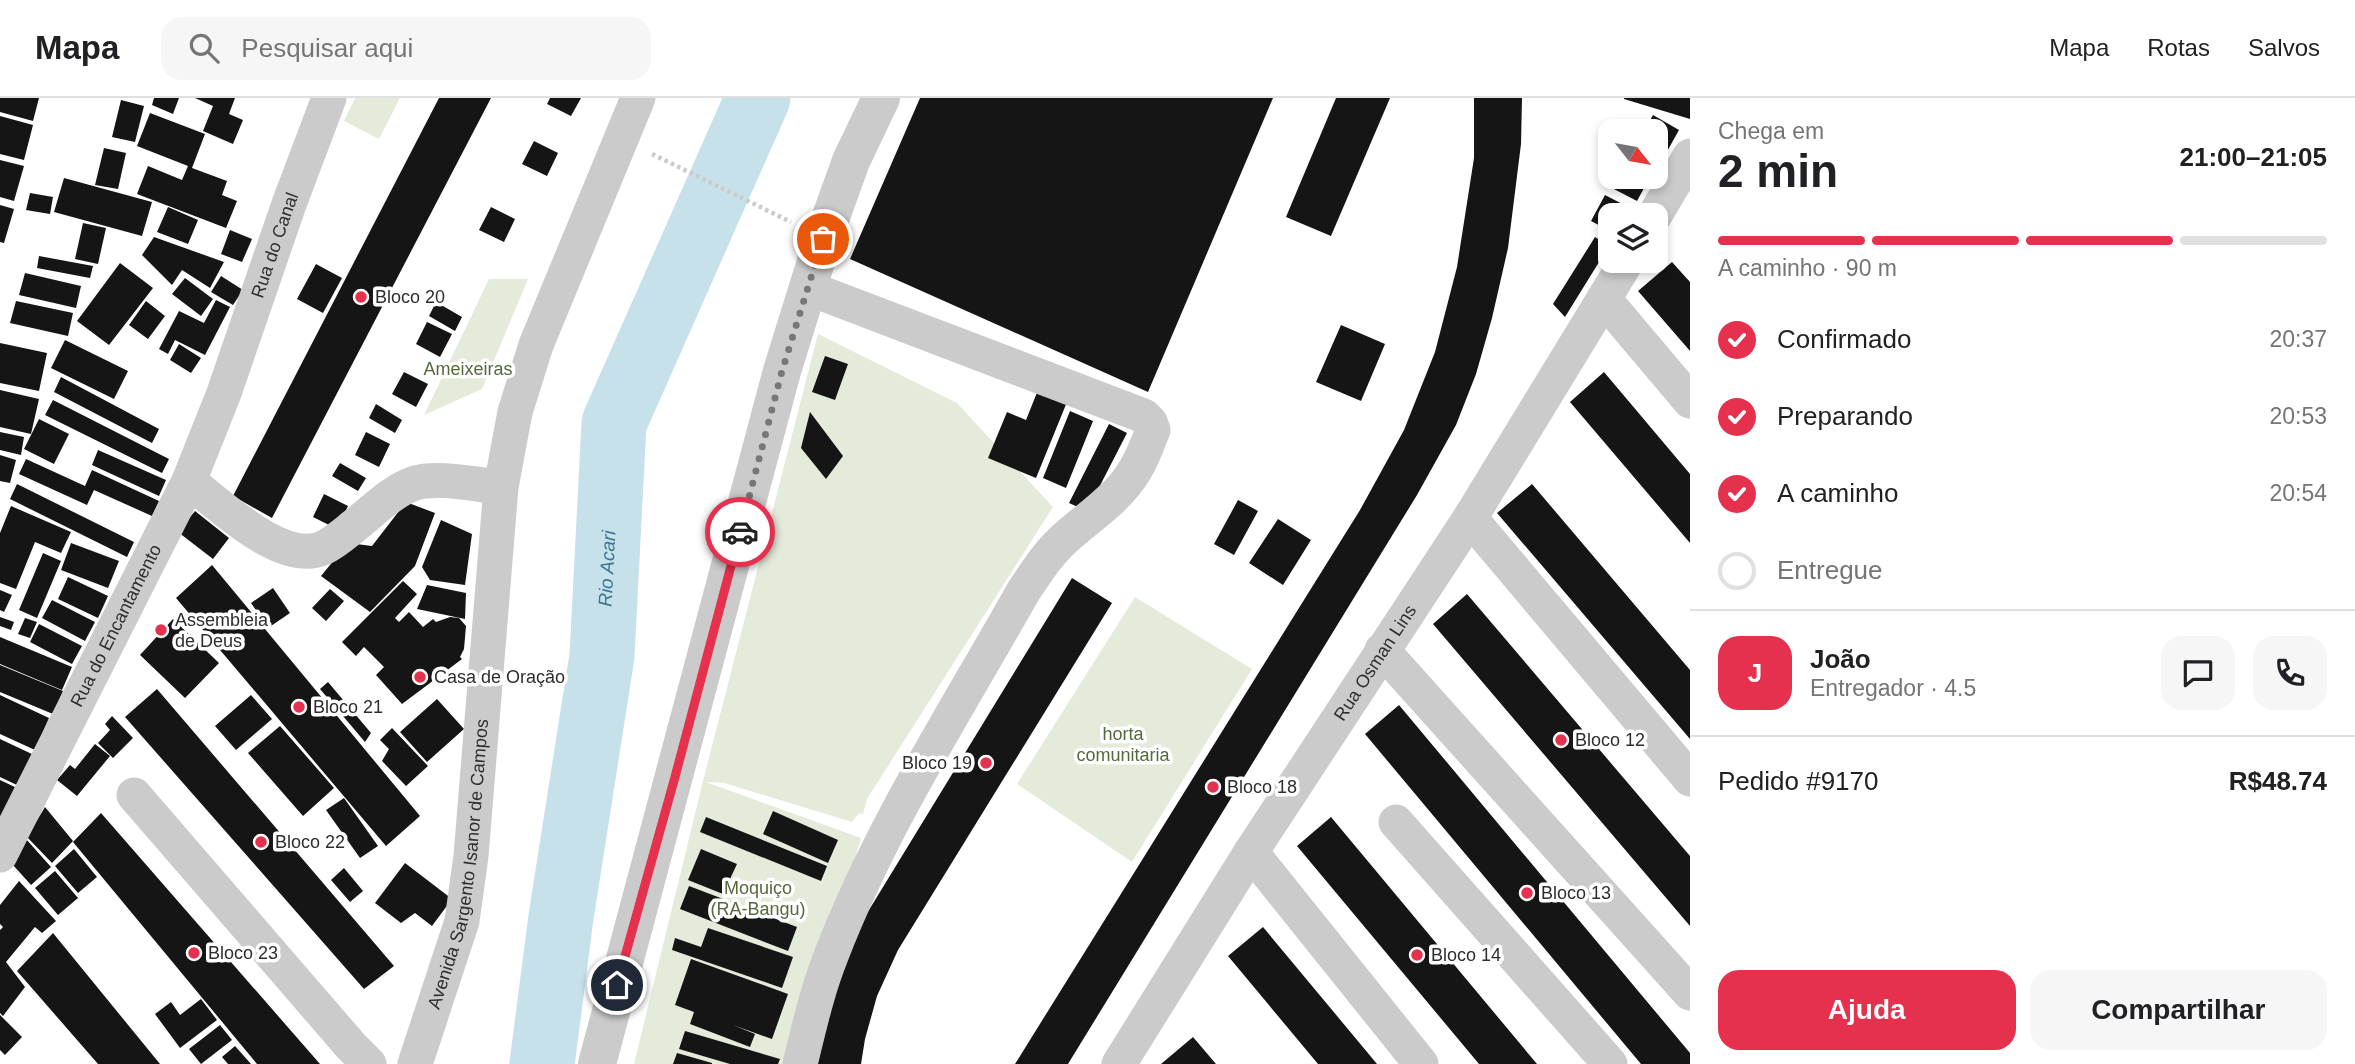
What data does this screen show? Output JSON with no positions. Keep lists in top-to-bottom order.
{
  "streets": {
    "street": [
      "Rua do Canal",
      "Rua do Encantamento",
      "Rua Osman Lins",
      "Avenida Sargento Isanor de Campos"
    ]
  },
  "crossings": [
    ["Rua do Canal", "Rua do Encantamento"]
  ],
  "water": ["Rio Acari"],
  "parks": ["Ameixeiras", "horta comunitaria", "Moquiço (RA-Bangu)"],
  "places": [
    "Bloco 20",
    "Assembleia de Deus",
    "Casa de Oração",
    "Bloco 21",
    "Bloco 12",
    "Bloco 19",
    "Bloco 18",
    "Bloco 22",
    "Bloco 13",
    "Bloco 23",
    "Bloco 14"
  ],
  "north": "bottom right",
  "page": {
    "header": "Mapa",
    "search": "Pesquisar aqui",
    "nav": ["Mapa", "Rotas", "Salvos"],
    "heading": ["2 min", "Chega em", "21:00–21:05"],
    "panel": [
      "João",
      "Entregador · 4.5",
      "Pedido #9170",
      "R$48.74"
    ],
    "bar": "A caminho · 90 m",
    "list": [
      ["Confirmado", "20:37"],
      ["Preparando", "20:53"],
      ["A caminho", "20:54"],
      "Entregue"
    ],
    "round": "J",
    "buttons": ["Ajuda", "Compartilhar"]
  }
}
